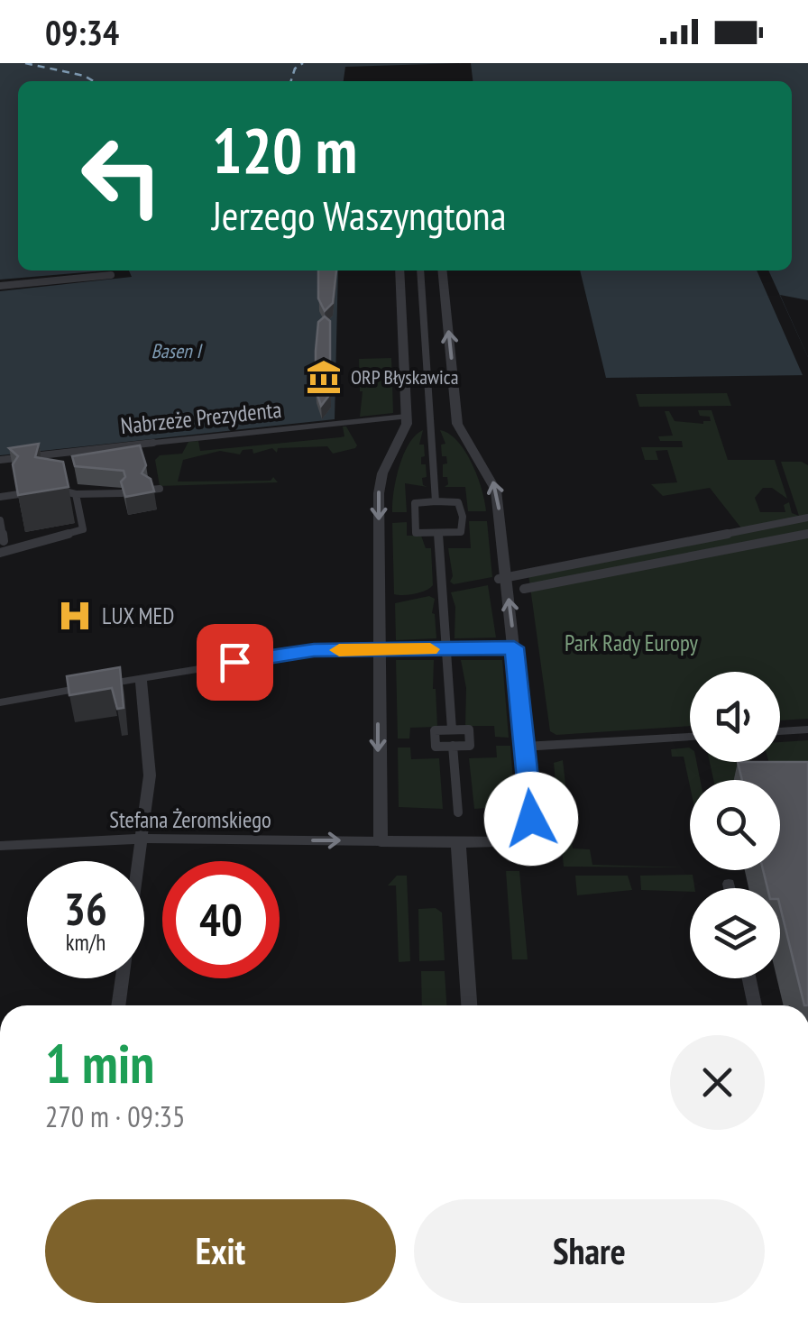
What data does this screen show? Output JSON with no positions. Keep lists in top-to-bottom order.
{
  "streets": {
    "street": ["Nabrzeże Prezydenta", "Stefana Żeromskiego"]
  },
  "one_way": ["Stefana Żeromskiego"],
  "water": ["Basen I"],
  "parks": ["Park Rady Europy"],
  "places": {
    "museum": ["ORP Błyskawica"],
    "hospital": ["LUX MED"]
  },
  "page": {
    "status": "09:34",
    "turn": ["120 m", "Jerzego Waszyngtona"],
    "speed": "36 km/h",
    "limit": "40",
    "heading": ["1 min", "270 m · 09:35"],
    "buttons": ["Exit", "Share"]
  }
}
